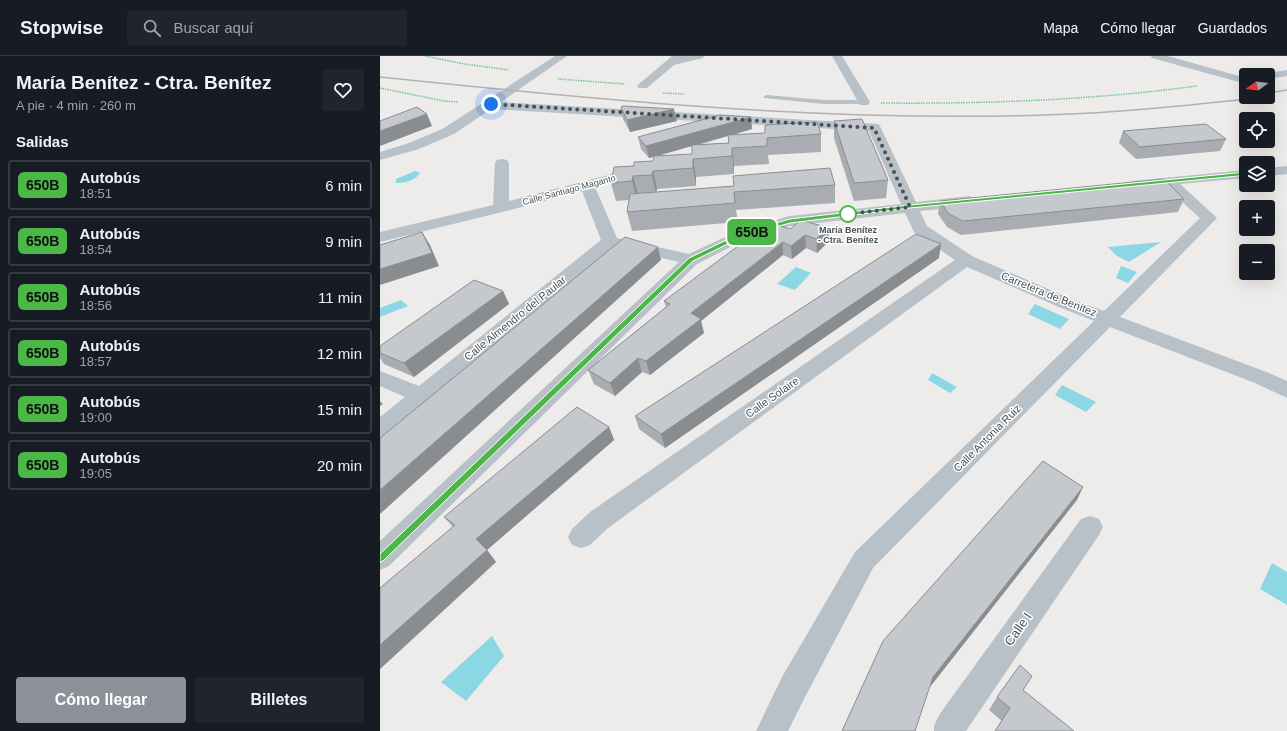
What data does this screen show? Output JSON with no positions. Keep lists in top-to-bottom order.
{
  "streets": {
    "street": [
      "Calle Santiago Maganto",
      "Carretera de Benítez",
      "Calle Almendro del Paular",
      "Calle Solaire",
      "Calle Antonia Ruiz",
      "Calle I"
    ]
  },
  "crossings": [
    ["Carretera de Benítez", "Calle Solaire"],
    ["Carretera de Benítez", "Calle Antonia Ruiz"]
  ],
  "places": ["María Benítez - Ctra. Benítez"],
  "lines": ["bus line 650B"],
  "north": "left",
  "page": {
    "header": "Stopwise",
    "search": "Buscar aquí",
    "nav": ["Mapa", "Cómo llegar", "Guardados"],
    "heading": [
      ["María Benítez - Ctra. Benítez", "A pie · 4 min · 260 m"],
      "Salidas"
    ],
    "on_map": "650B",
    "map_buttons": ["+", "−"],
    "list": [
      {
        "mark": "650B",
        "name": "Autobús",
        "note": "18:51",
        "value": "6 min"
      },
      {
        "mark": "650B",
        "name": "Autobús",
        "note": "18:54",
        "value": "9 min"
      },
      {
        "mark": "650B",
        "name": "Autobús",
        "note": "18:56",
        "value": "11 min"
      },
      {
        "mark": "650B",
        "name": "Autobús",
        "note": "18:57",
        "value": "12 min"
      },
      {
        "mark": "650B",
        "name": "Autobús",
        "note": "19:00",
        "value": "15 min"
      },
      {
        "mark": "650B",
        "name": "Autobús",
        "note": "19:05",
        "value": "20 min"
      }
    ],
    "buttons": ["Cómo llegar", "Billetes"]
  }
}
